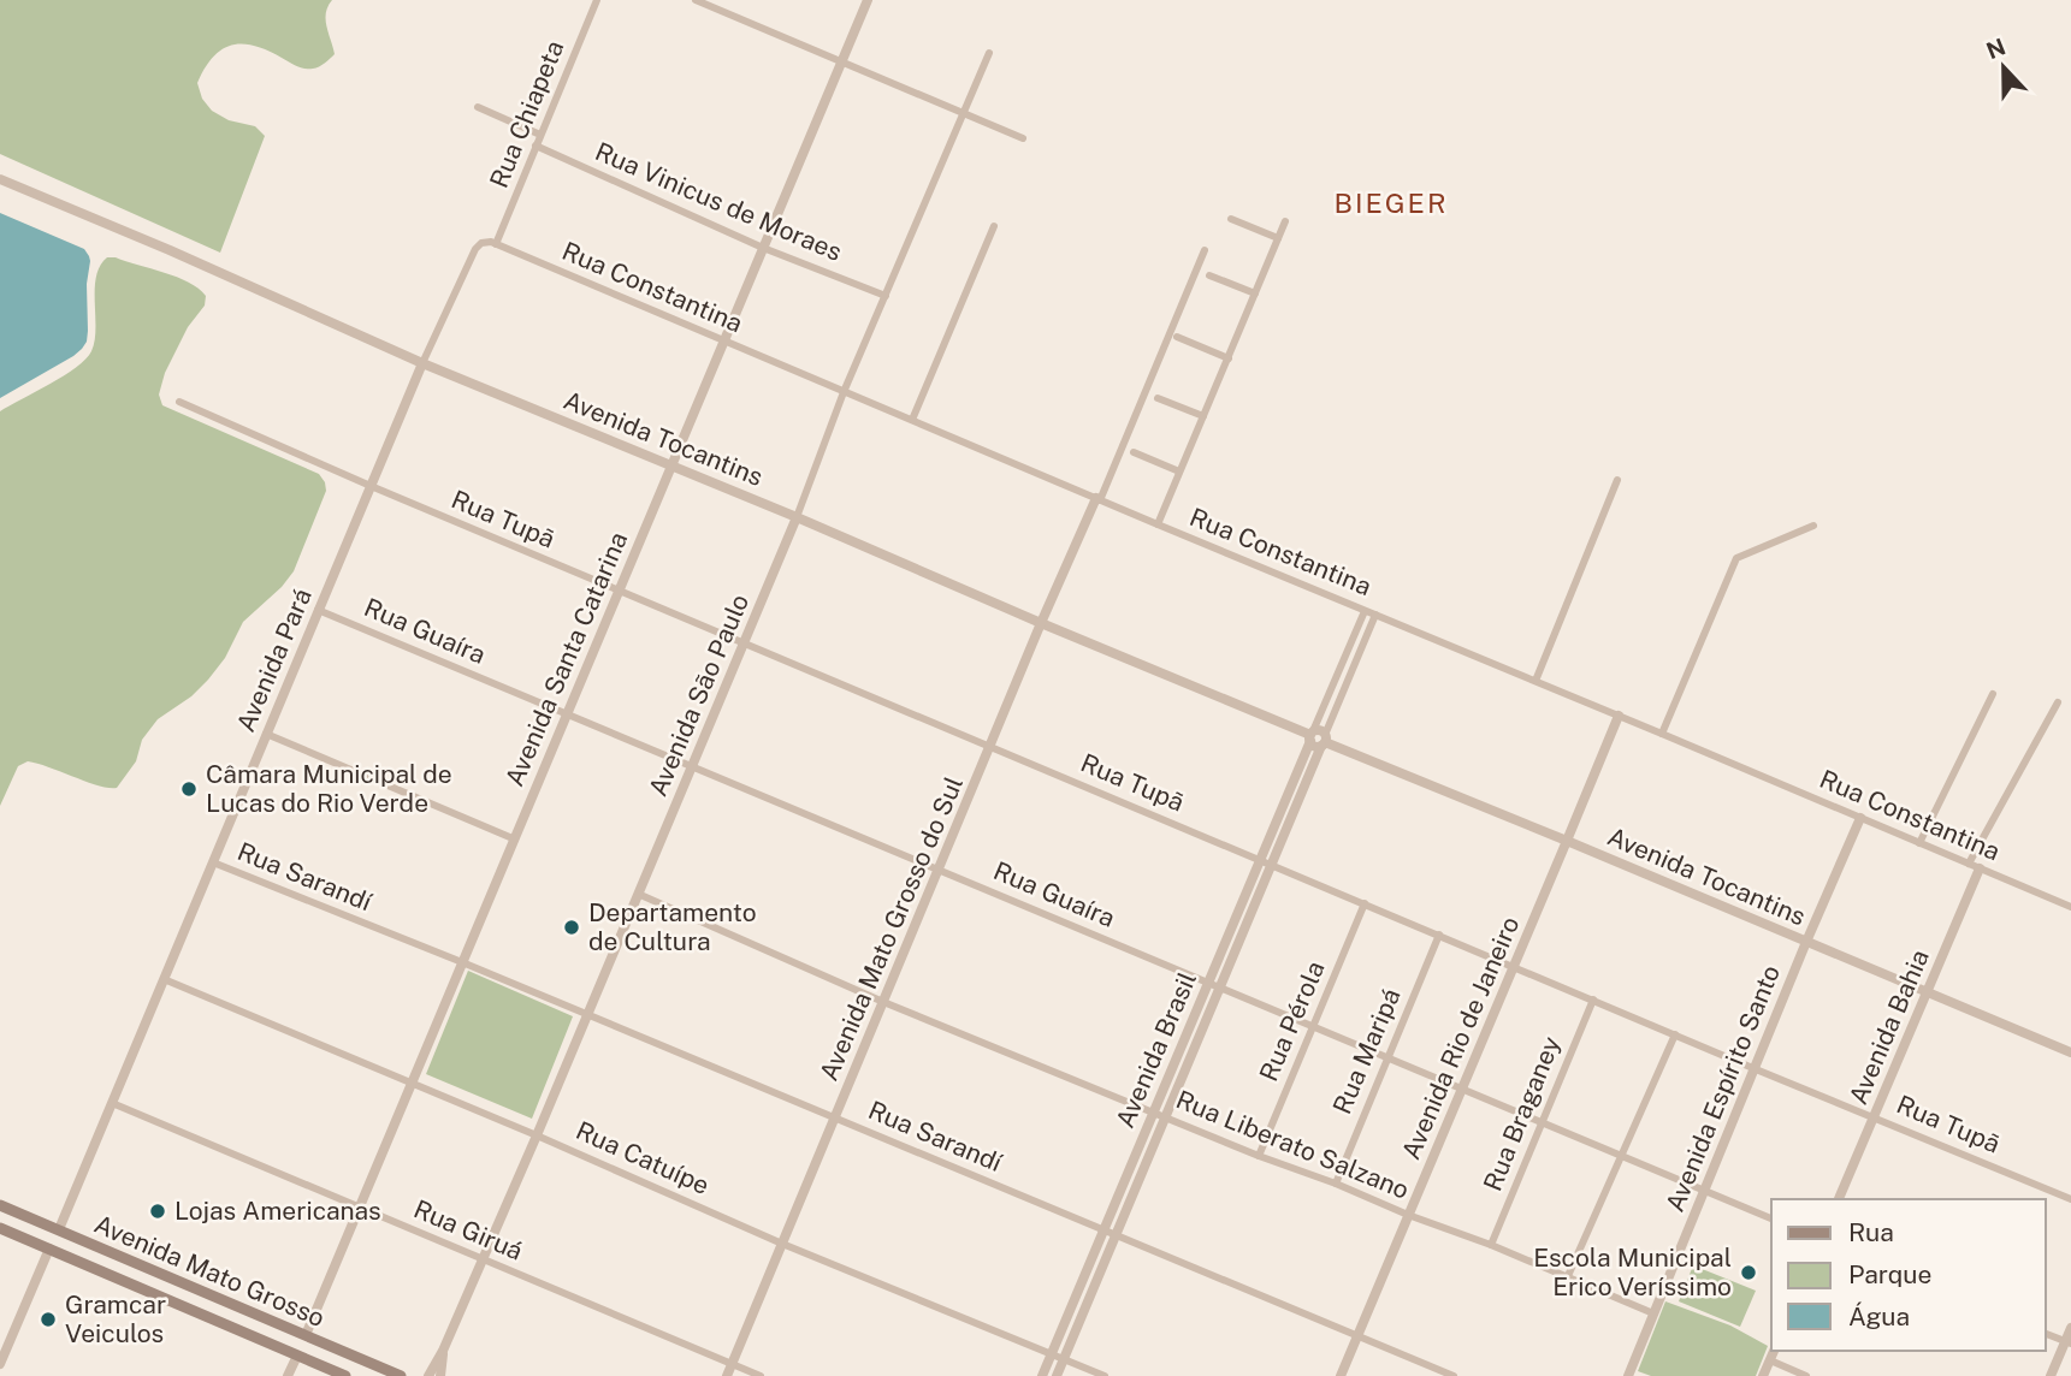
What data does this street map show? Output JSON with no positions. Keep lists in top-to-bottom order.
{
  "streets": {
    "main road": ["Avenida Mato Grosso"],
    "street": [
      "Rua Chiapeta",
      "Rua Vinicus de Moraes",
      "Rua Constantina",
      "Avenida Tocantins",
      "Rua Tupã",
      "Rua Guaíra",
      "Avenida Santa Catarina",
      "Avenida Pará",
      "Avenida São Paulo",
      "Rua Sarandí",
      "Avenida Mato Grosso do Sul",
      "Rua Pérola",
      "Avenida Bahia",
      "Avenida Rio de Janeiro",
      "Avenida Brasil",
      "Rua Maripá",
      "Avenida Espírito Santo",
      "Rua Braganey",
      "Rua Liberato Salzano",
      "Rua Catuípe",
      "Rua Giruá"
    ]
  },
  "crossings": [
    ["Rua Chiapeta", "Rua Vinicus de Moraes"],
    ["Rua Chiapeta", "Rua Constantina"],
    ["Rua Chiapeta", "Avenida Pará"],
    ["Rua Vinicus de Moraes", "Avenida Santa Catarina"],
    ["Rua Vinicus de Moraes", "Avenida São Paulo"],
    ["Rua Constantina", "Avenida Santa Catarina"],
    ["Rua Constantina", "Avenida Pará"],
    ["Rua Constantina", "Avenida São Paulo"],
    ["Rua Constantina", "Avenida Mato Grosso do Sul"],
    ["Rua Constantina", "Avenida Bahia"],
    ["Rua Constantina", "Avenida Rio de Janeiro"],
    ["Rua Constantina", "Avenida Brasil"],
    ["Rua Constantina", "Avenida Espírito Santo"],
    ["Avenida Tocantins", "Avenida Santa Catarina"],
    ["Avenida Tocantins", "Avenida Pará"],
    ["Avenida Tocantins", "Avenida São Paulo"],
    ["Avenida Tocantins", "Avenida Mato Grosso do Sul"],
    ["Avenida Tocantins", "Avenida Bahia"],
    ["Avenida Tocantins", "Avenida Rio de Janeiro"],
    ["Avenida Tocantins", "Avenida Brasil"],
    ["Avenida Tocantins", "Avenida Espírito Santo"],
    ["Rua Tupã", "Avenida Santa Catarina"],
    ["Rua Tupã", "Avenida Pará"],
    ["Rua Tupã", "Avenida São Paulo"],
    ["Rua Tupã", "Avenida Mato Grosso do Sul"],
    ["Rua Tupã", "Rua Pérola"],
    ["Rua Tupã", "Avenida Bahia"],
    ["Rua Tupã", "Avenida Rio de Janeiro"],
    ["Rua Tupã", "Avenida Brasil"],
    ["Rua Tupã", "Rua Maripá"],
    ["Rua Tupã", "Avenida Espírito Santo"],
    ["Rua Tupã", "Rua Braganey"],
    ["Rua Guaíra", "Avenida Santa Catarina"],
    ["Rua Guaíra", "Avenida Pará"],
    ["Rua Guaíra", "Avenida São Paulo"],
    ["Rua Guaíra", "Avenida Mato Grosso do Sul"],
    ["Rua Guaíra", "Rua Pérola"],
    ["Rua Guaíra", "Avenida Rio de Janeiro"],
    ["Rua Guaíra", "Avenida Brasil"],
    ["Rua Guaíra", "Rua Maripá"],
    ["Rua Guaíra", "Avenida Espírito Santo"],
    ["Rua Guaíra", "Rua Braganey"],
    ["Avenida Santa Catarina", "Rua Sarandí"],
    ["Avenida Santa Catarina", "Rua Catuípe"],
    ["Avenida Santa Catarina", "Rua Giruá"],
    ["Avenida Santa Catarina", "Avenida Mato Grosso"],
    ["Avenida Pará", "Rua Sarandí"],
    ["Avenida Pará", "Rua Catuípe"],
    ["Avenida Pará", "Rua Giruá"],
    ["Avenida Pará", "Avenida Mato Grosso"],
    ["Avenida São Paulo", "Rua Sarandí"],
    ["Avenida São Paulo", "Rua Liberato Salzano"],
    ["Avenida São Paulo", "Rua Catuípe"],
    ["Avenida São Paulo", "Rua Giruá"],
    ["Rua Sarandí", "Avenida Mato Grosso do Sul"],
    ["Rua Sarandí", "Avenida Rio de Janeiro"],
    ["Rua Sarandí", "Avenida Brasil"],
    ["Avenida Mato Grosso do Sul", "Rua Liberato Salzano"],
    ["Avenida Mato Grosso do Sul", "Rua Catuípe"],
    ["Avenida Mato Grosso do Sul", "Rua Giruá"],
    ["Rua Pérola", "Rua Liberato Salzano"],
    ["Avenida Rio de Janeiro", "Rua Liberato Salzano"],
    ["Avenida Brasil", "Rua Liberato Salzano"],
    ["Avenida Brasil", "Rua Catuípe"],
    ["Rua Maripá", "Rua Liberato Salzano"],
    ["Avenida Espírito Santo", "Rua Liberato Salzano"],
    ["Rua Braganey", "Rua Liberato Salzano"]
  ],
  "districts": ["BIEGER"],
  "places": [
    "Câmara Municipal de Lucas do Rio Verde",
    "Departamento de Cultura",
    "Lojas Americanas",
    "Escola Municipal Erico Veríssimo",
    "Gramcar Veiculos"
  ],
  "legend": ["Rua", "Parque", "Água"],
  "north": "top"
}
